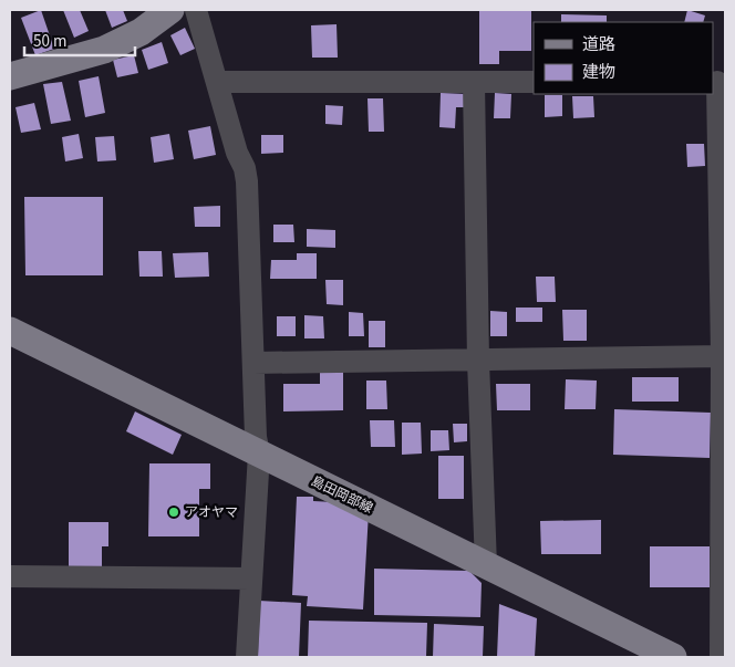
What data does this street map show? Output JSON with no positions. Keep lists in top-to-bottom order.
{
  "streets": {
    "main road": ["島田岡部線"]
  },
  "places": ["アオヤマ"],
  "legend": ["道路", "建物"],
  "scale_bar": "50 m"
}
